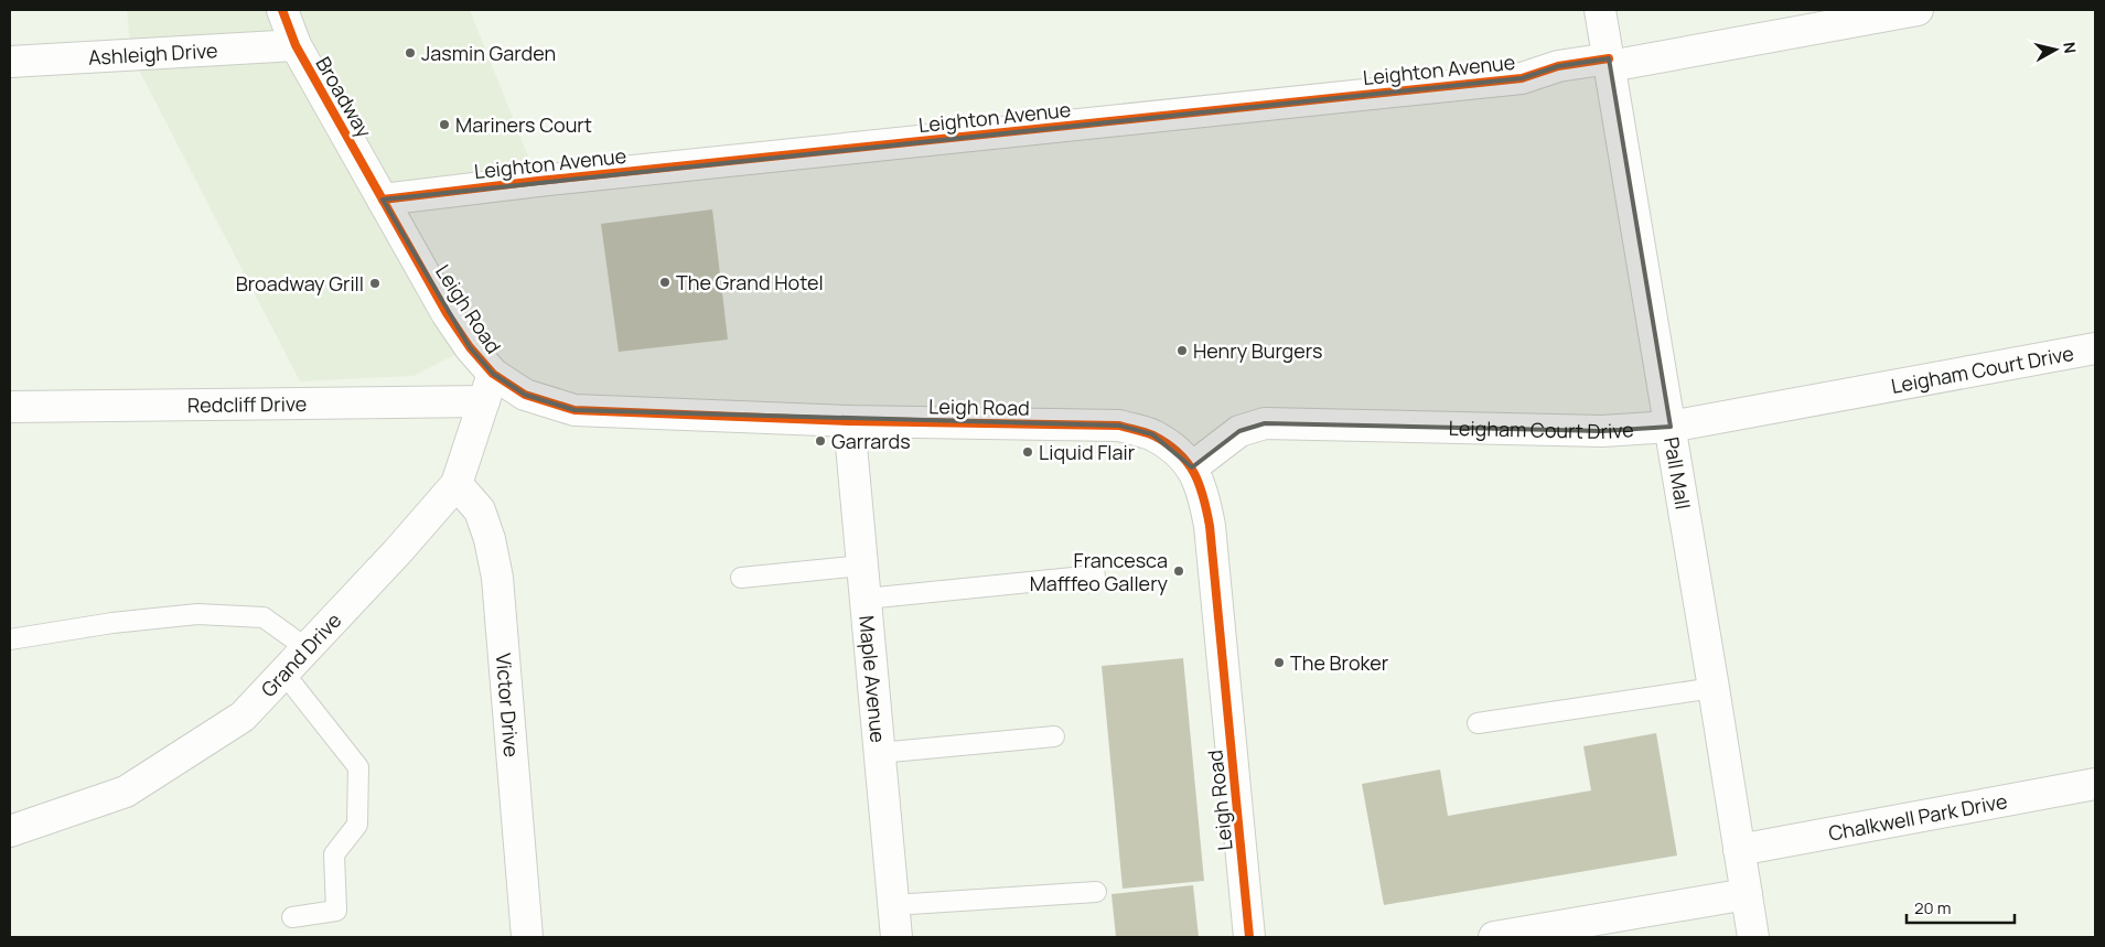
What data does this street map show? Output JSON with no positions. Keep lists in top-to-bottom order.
{
  "streets": {
    "street": [
      "Ashleigh Drive",
      "Leighton Avenue",
      "Broadway",
      "Leigh Road",
      "Leigham Court Drive",
      "Redcliff Drive",
      "Pall Mall",
      "Grand Drive",
      "Maple Avenue",
      "Victor Drive",
      "Chalkwell Park Drive"
    ]
  },
  "crossings": [
    ["Ashleigh Drive", "Broadway"],
    ["Leighton Avenue", "Broadway"],
    ["Leighton Avenue", "Leigh Road"],
    ["Leighton Avenue", "Pall Mall"],
    ["Broadway", "Leigh Road"],
    ["Leigh Road", "Leigham Court Drive"],
    ["Leigh Road", "Redcliff Drive"],
    ["Leigh Road", "Grand Drive"],
    ["Leigh Road", "Maple Avenue"],
    ["Leigham Court Drive", "Pall Mall"],
    ["Redcliff Drive", "Grand Drive"],
    ["Pall Mall", "Chalkwell Park Drive"],
    ["Grand Drive", "Victor Drive"]
  ],
  "places": [
    "Jasmin Garden",
    "Mariners Court",
    "The Grand Hotel",
    "Broadway Grill",
    "Henry Burgers",
    "Garrards",
    "Liquid Flair",
    "Francesca Mafffeo Gallery",
    "The Broker"
  ],
  "scale_bar": "20 m",
  "north": "right"
}
